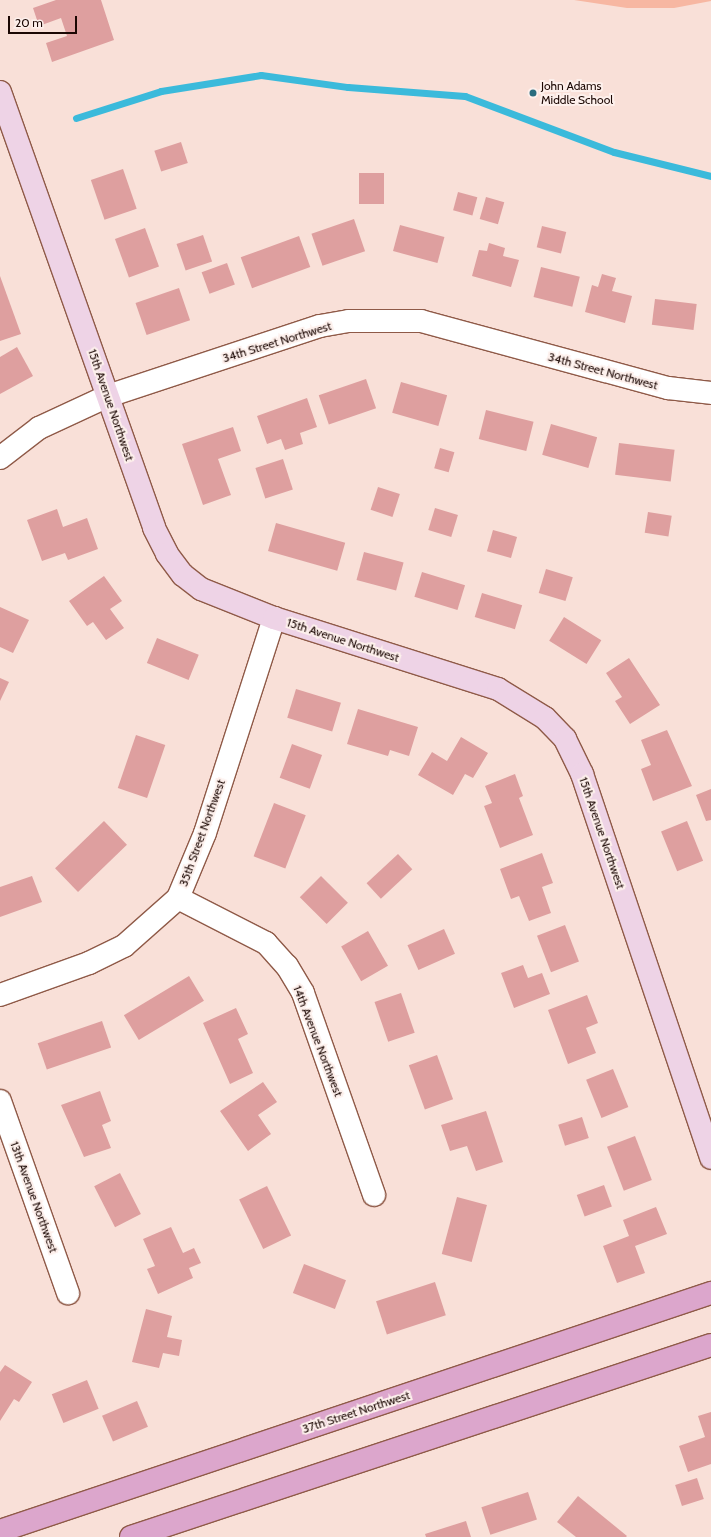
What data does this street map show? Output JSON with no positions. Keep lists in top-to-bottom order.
{
  "streets": {
    "main road": ["37th Street Northwest"],
    "street": [
      "34th Street Northwest",
      "15th Avenue Northwest",
      "35th Street Northwest",
      "14th Avenue Northwest",
      "13th Avenue Northwest"
    ]
  },
  "crossings": [
    ["34th Street Northwest", "15th Avenue Northwest"],
    ["15th Avenue Northwest", "35th Street Northwest"],
    ["35th Street Northwest", "14th Avenue Northwest"]
  ],
  "places": ["John Adams Middle School"],
  "scale_bar": "20 m"
}
